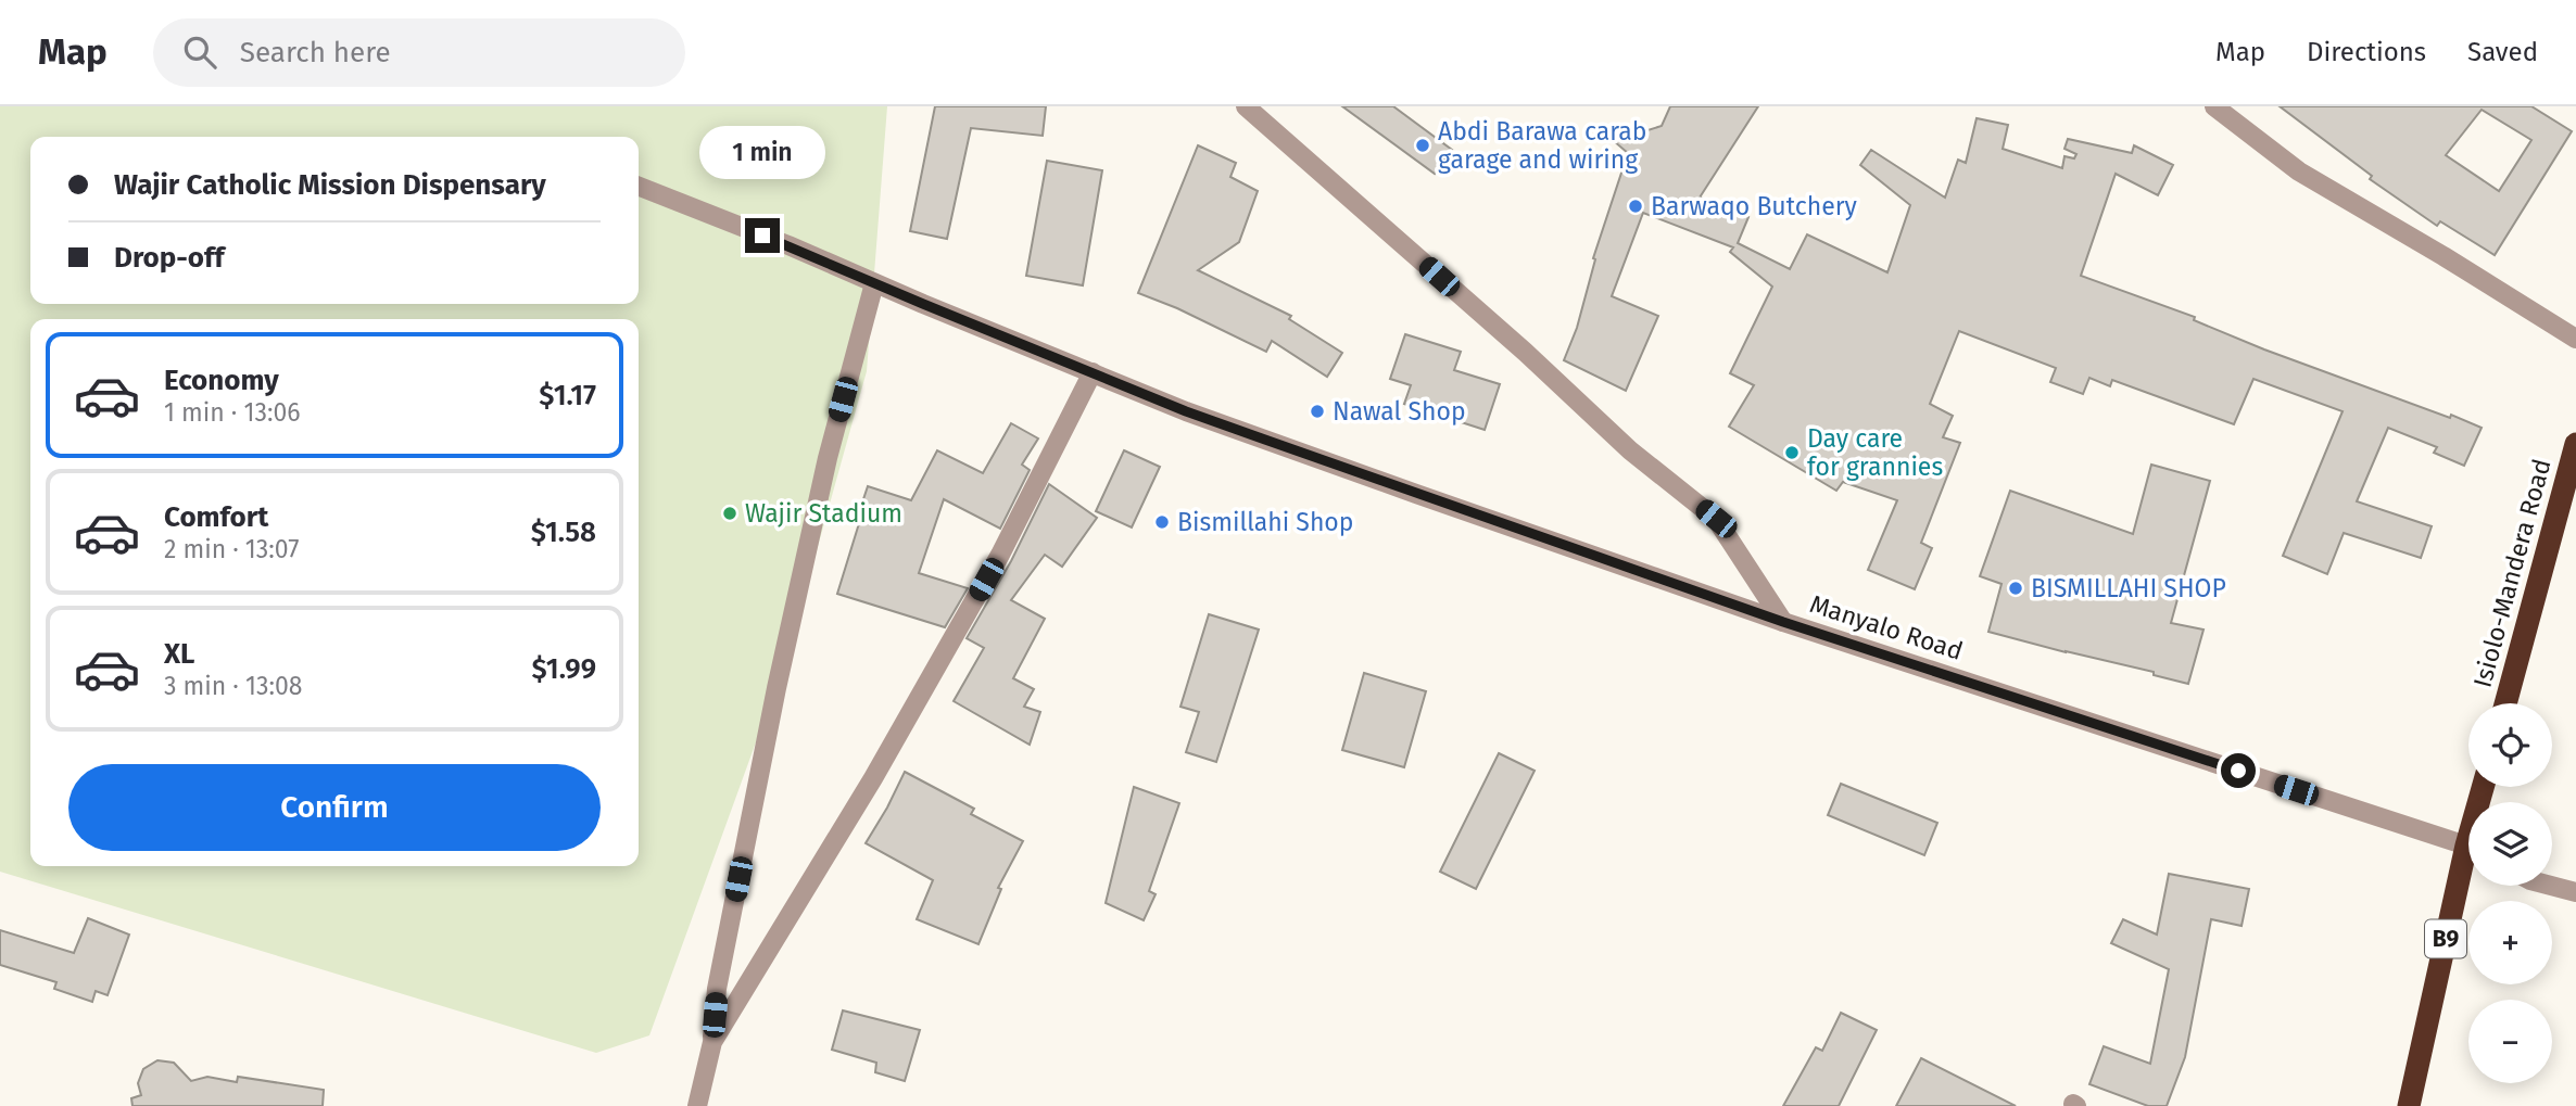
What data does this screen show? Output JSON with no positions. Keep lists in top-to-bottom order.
{
  "streets": {
    "highway": ["Isiolo-Mandera Road", "B9"],
    "street": ["Manyalo Road"]
  },
  "places": [
    "Abdi Barawa carab garage and wiring",
    "Barwaqo Butchery",
    "Nawal Shop",
    "Day care for grannies",
    "Wajir Stadium",
    "Bismillahi Shop",
    "BISMILLAHI SHOP"
  ],
  "page": {
    "header": "Map",
    "search": "Search here",
    "nav": ["Map", "Directions", "Saved"],
    "bubble": "1 min",
    "banner": ["Wajir Catholic Mission Dispensary", "Drop-off"],
    "list": [
      {
        "name": "Economy",
        "note": "1 min · 13:06",
        "value": "$1.17"
      },
      {
        "name": "Comfort",
        "note": "2 min · 13:07",
        "value": "$1.58"
      },
      {
        "name": "XL",
        "note": "3 min · 13:08",
        "value": "$1.99"
      }
    ],
    "map_buttons": ["+", "−"],
    "buttons": "Confirm"
  }
}
